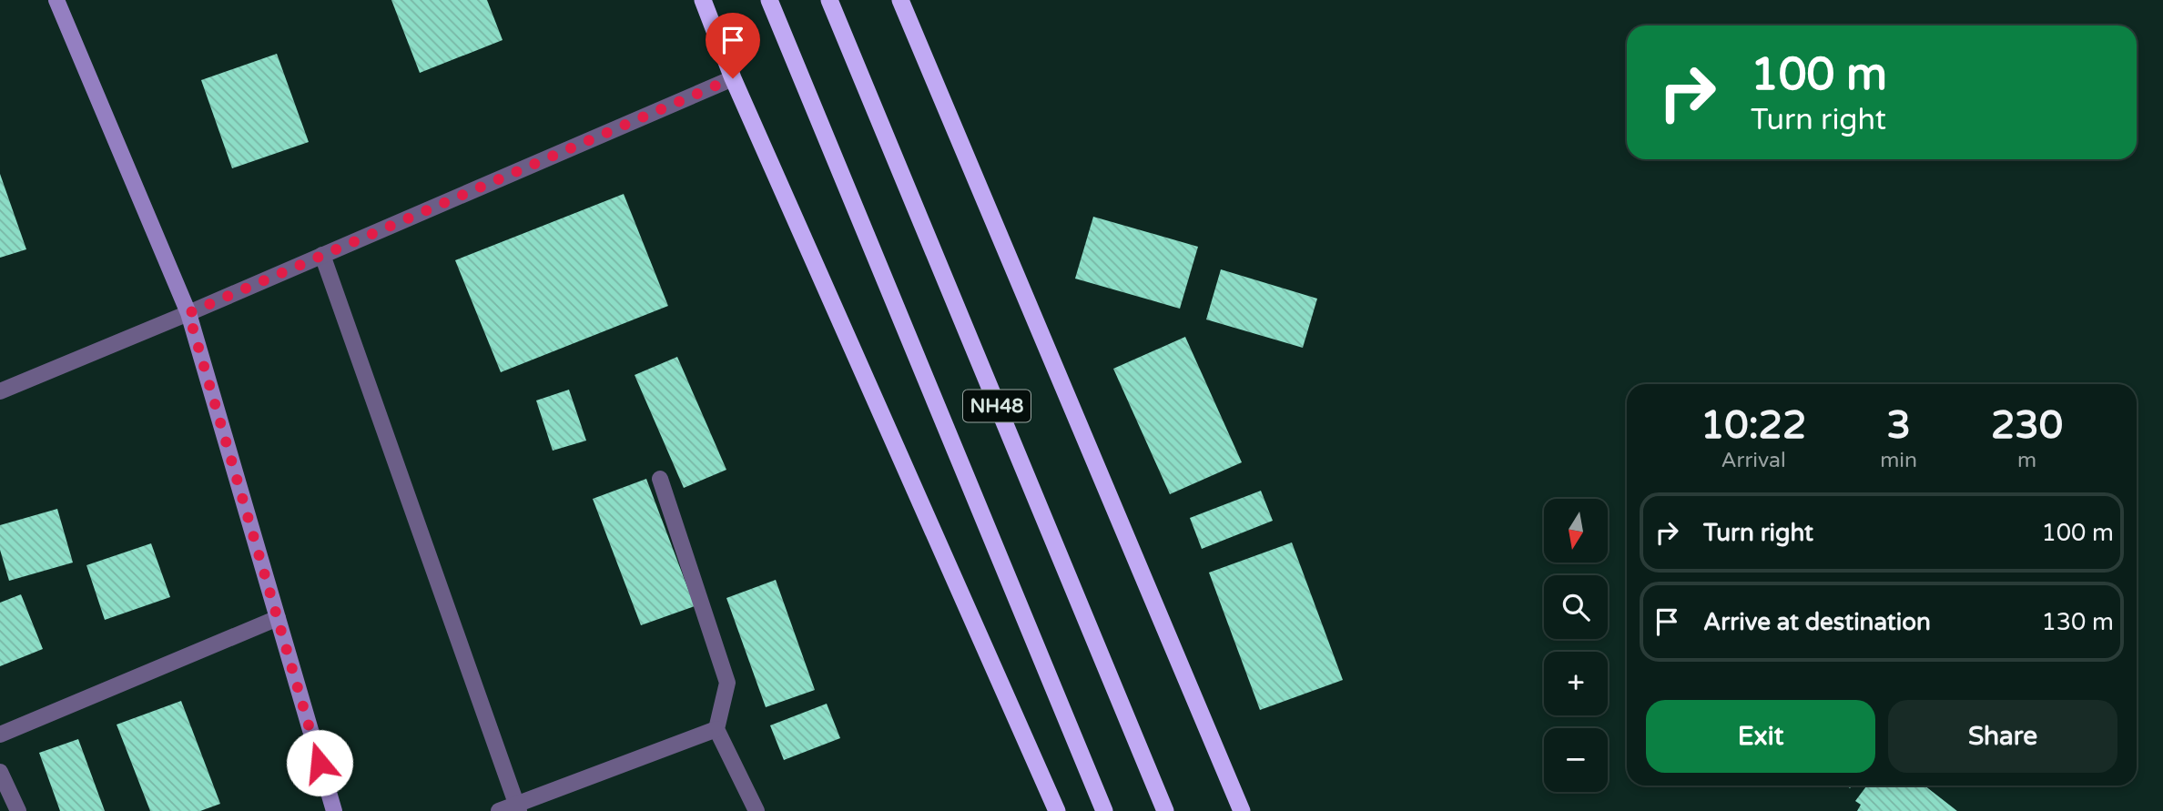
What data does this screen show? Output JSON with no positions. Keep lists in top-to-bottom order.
{
  "streets": {
    "highway": ["NH48"]
  },
  "north": "bottom",
  "page": {
    "turn": ["100 m", "Turn right"],
    "eta": [
      "10:22",
      "Arrival",
      "3",
      "min",
      "230",
      "m"
    ],
    "list": [
      {
        "name": "Turn right",
        "value": "100 m"
      },
      {
        "name": "Arrive at destination",
        "value": "130 m"
      }
    ],
    "map_buttons": ["+", "−"],
    "buttons": ["Exit", "Share"]
  }
}
